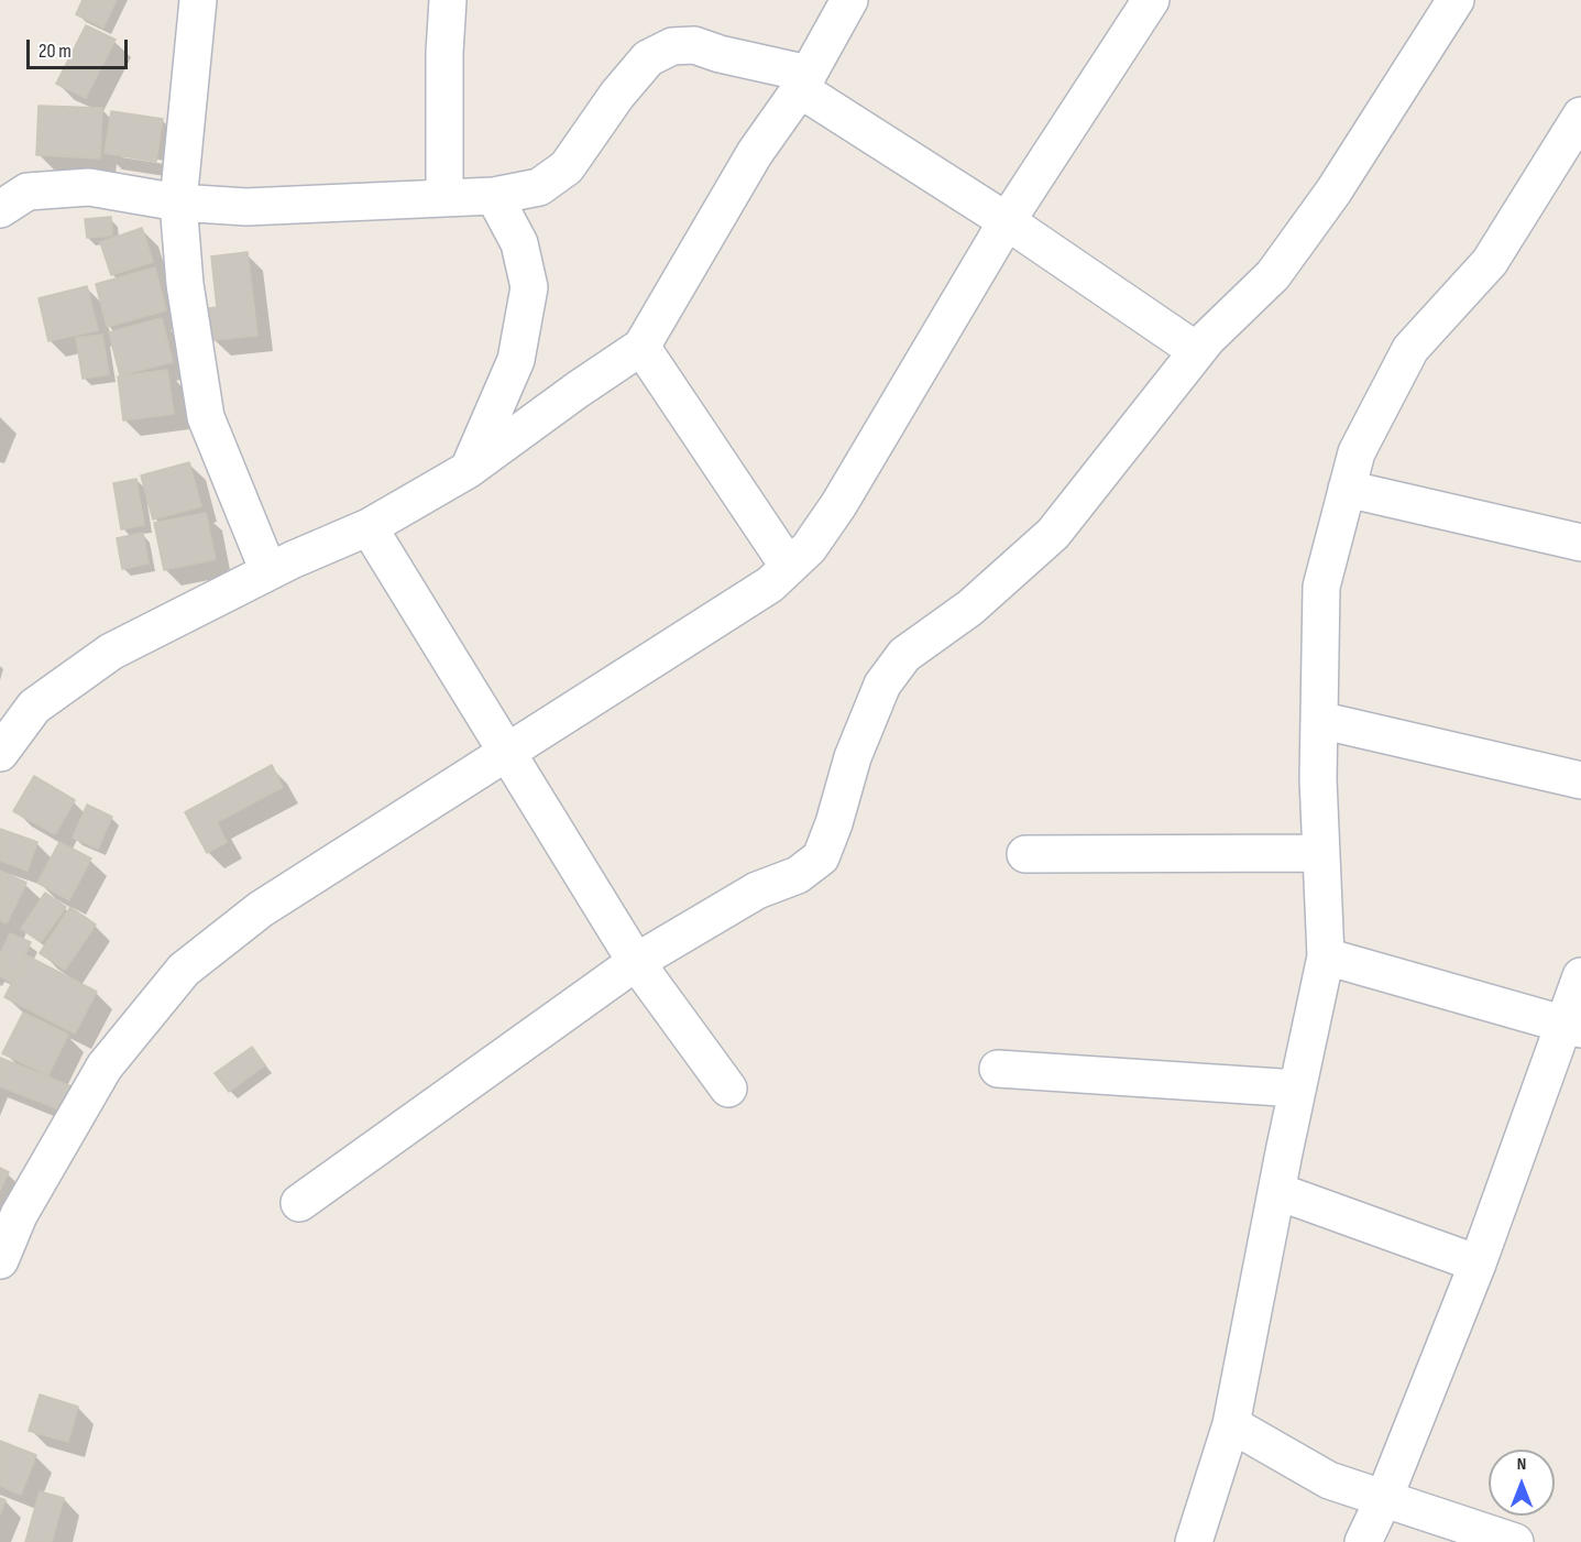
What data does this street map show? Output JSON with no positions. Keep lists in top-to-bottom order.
{
  "scale_bar": "20 m",
  "north": "top"
}
